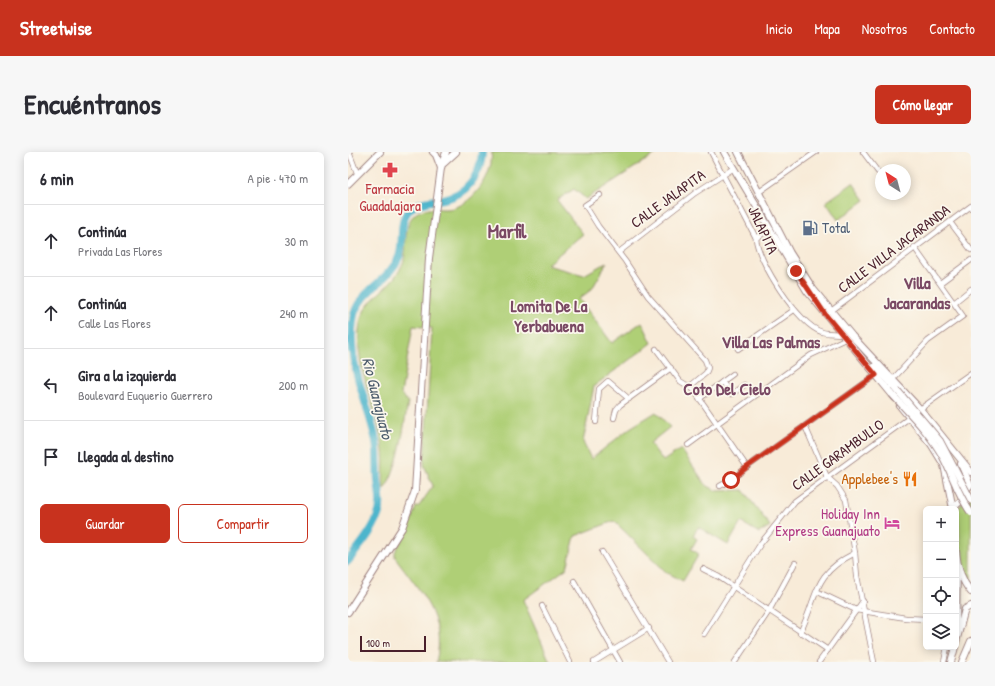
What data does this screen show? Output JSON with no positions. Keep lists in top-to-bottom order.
{
  "streets": {
    "street": [
      "CALLE JALAPITA",
      "JALAPITA",
      "CALLE VILLA JACARANDA",
      "CALLE GARAMBULLO"
    ]
  },
  "crossings": [
    ["CALLE JALAPITA", "JALAPITA"]
  ],
  "districts": [
    "Marfil",
    "Villa Jacarandas",
    "Lomita De La Yerbabuena",
    "Villa Las Palmas",
    "Coto Del Cielo"
  ],
  "water": ["Rio Guanajuato"],
  "places": {
    "pharmacy": ["Farmacia Guadalajara"],
    "fuel station": ["Total"],
    "restaurant": ["Applebee's"],
    "hotel": ["Holiday Inn Express Guanajuato"]
  },
  "scale_bar": "100 m",
  "north": "top left",
  "page": {
    "header": "Streetwise",
    "nav": [
      "Inicio",
      "Mapa",
      "Nosotros",
      "Contacto"
    ],
    "title": "Encuéntranos",
    "buttons": [
      "Cómo llegar",
      ["Guardar", "Compartir"]
    ],
    "heading": ["6 min", "A pie · 470 m"],
    "list": [
      ["Continúa", "Privada Las Flores", "30 m"],
      ["Continúa", "Calle Las Flores", "240 m"],
      ["Gira a la izquierda", "Boulevard Euquerio Guerrero", "200 m"],
      "Llegada al destino"
    ],
    "map_buttons": ["+", "−"],
    "scale": "100 m"
  }
}
